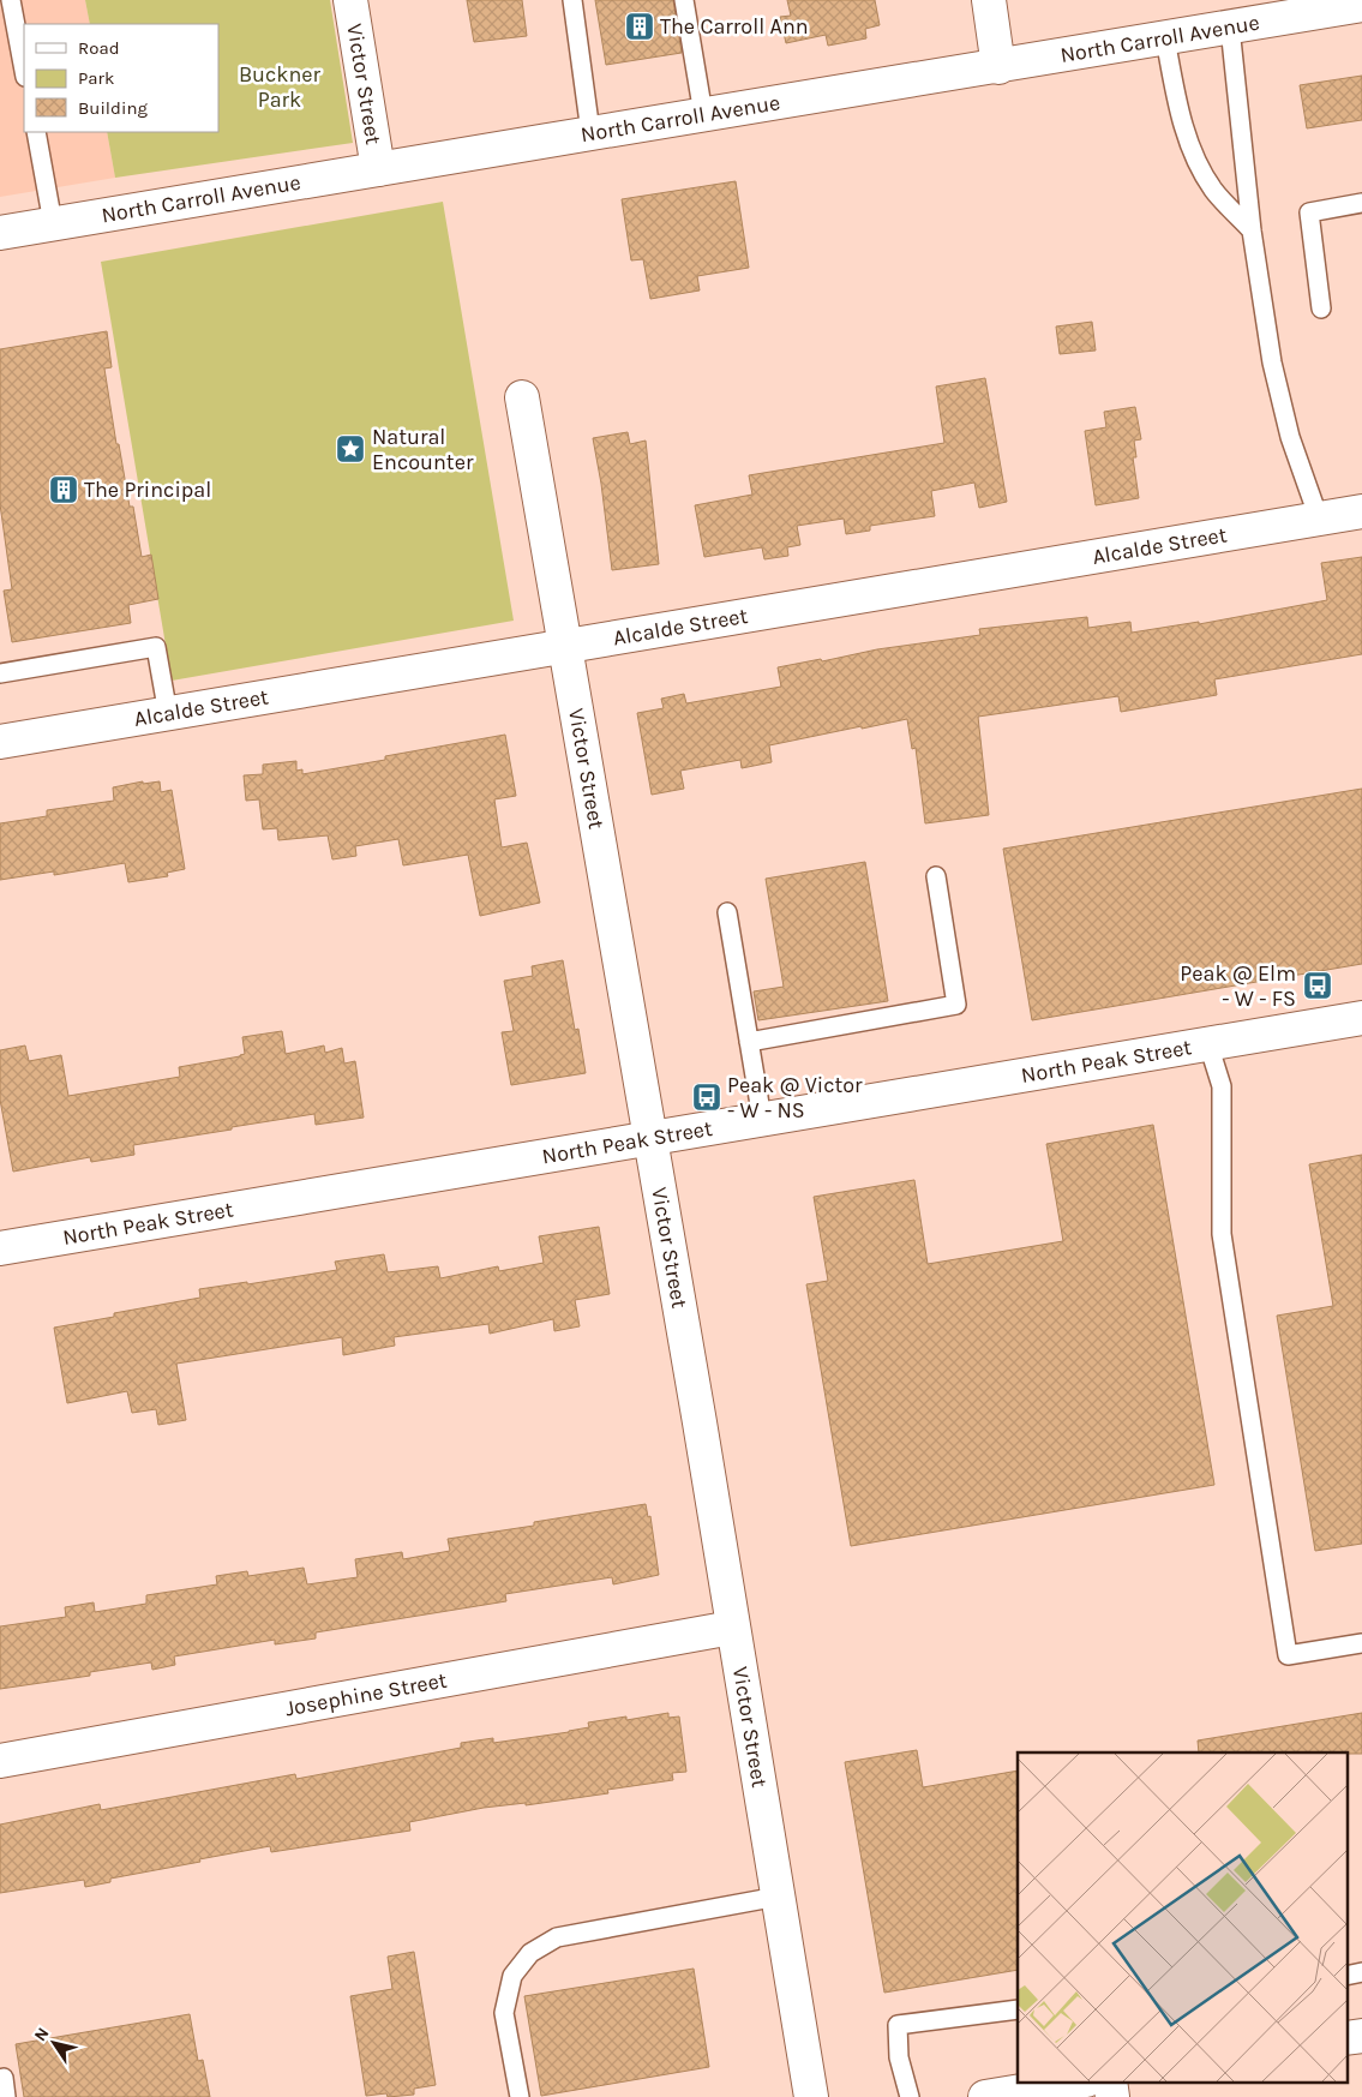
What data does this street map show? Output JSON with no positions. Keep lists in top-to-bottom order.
{
  "streets": {
    "street": [
      "North Carroll Avenue",
      "Victor Street",
      "Alcalde Street",
      "North Peak Street",
      "Josephine Street"
    ]
  },
  "crossings": [
    ["North Carroll Avenue", "Victor Street"],
    ["Victor Street", "Alcalde Street"],
    ["Victor Street", "North Peak Street"],
    ["Victor Street", "Josephine Street"]
  ],
  "parks": ["Buckner Park"],
  "places": {
    "building": ["The Carroll Ann", "The Principal"],
    "place": ["Natural Encounter"],
    "bus stop": ["Peak @ Elm - W - FS", "Peak @ Victor - W - NS"]
  },
  "legend": ["Road", "Park", "Building"],
  "north": "top left"
}
